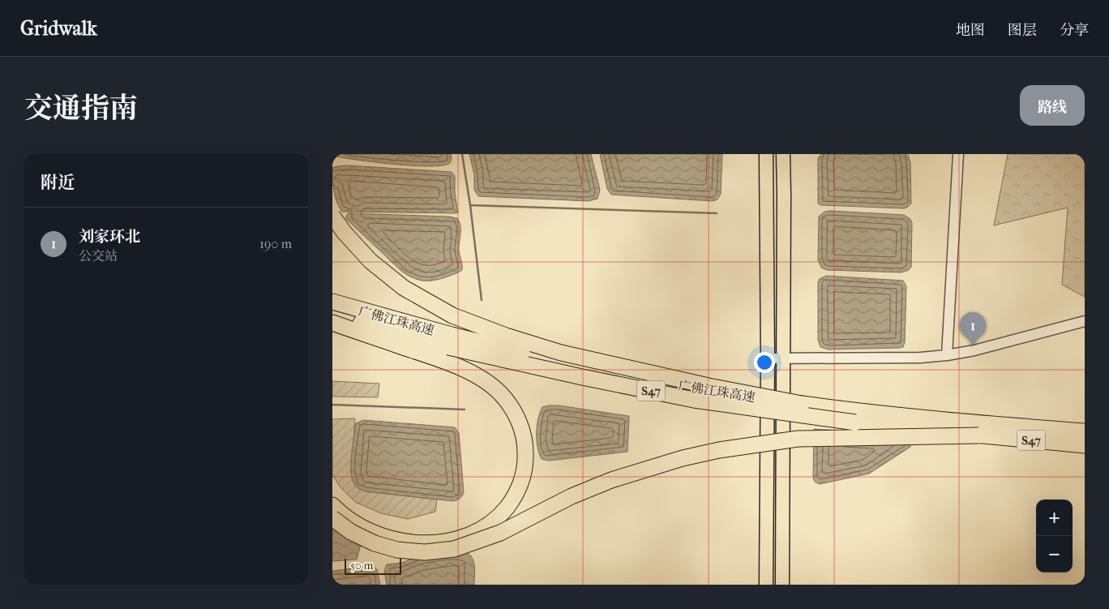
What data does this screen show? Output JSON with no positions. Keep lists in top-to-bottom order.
{
  "streets": {
    "highway": ["广佛江珠高速", "S47"]
  },
  "scale_bar": "50 m",
  "page": {
    "header": "Gridwalk",
    "nav": ["地图", "图层", "分享"],
    "title": "交通指南",
    "buttons": "路线",
    "heading": "附近",
    "list": [
      {
        "mark": "1",
        "name": "刘家环北",
        "note": "公交站",
        "value": "190 m"
      }
    ],
    "pins": "1",
    "map_buttons": ["+", "−"],
    "scale": "50 m"
  }
}
